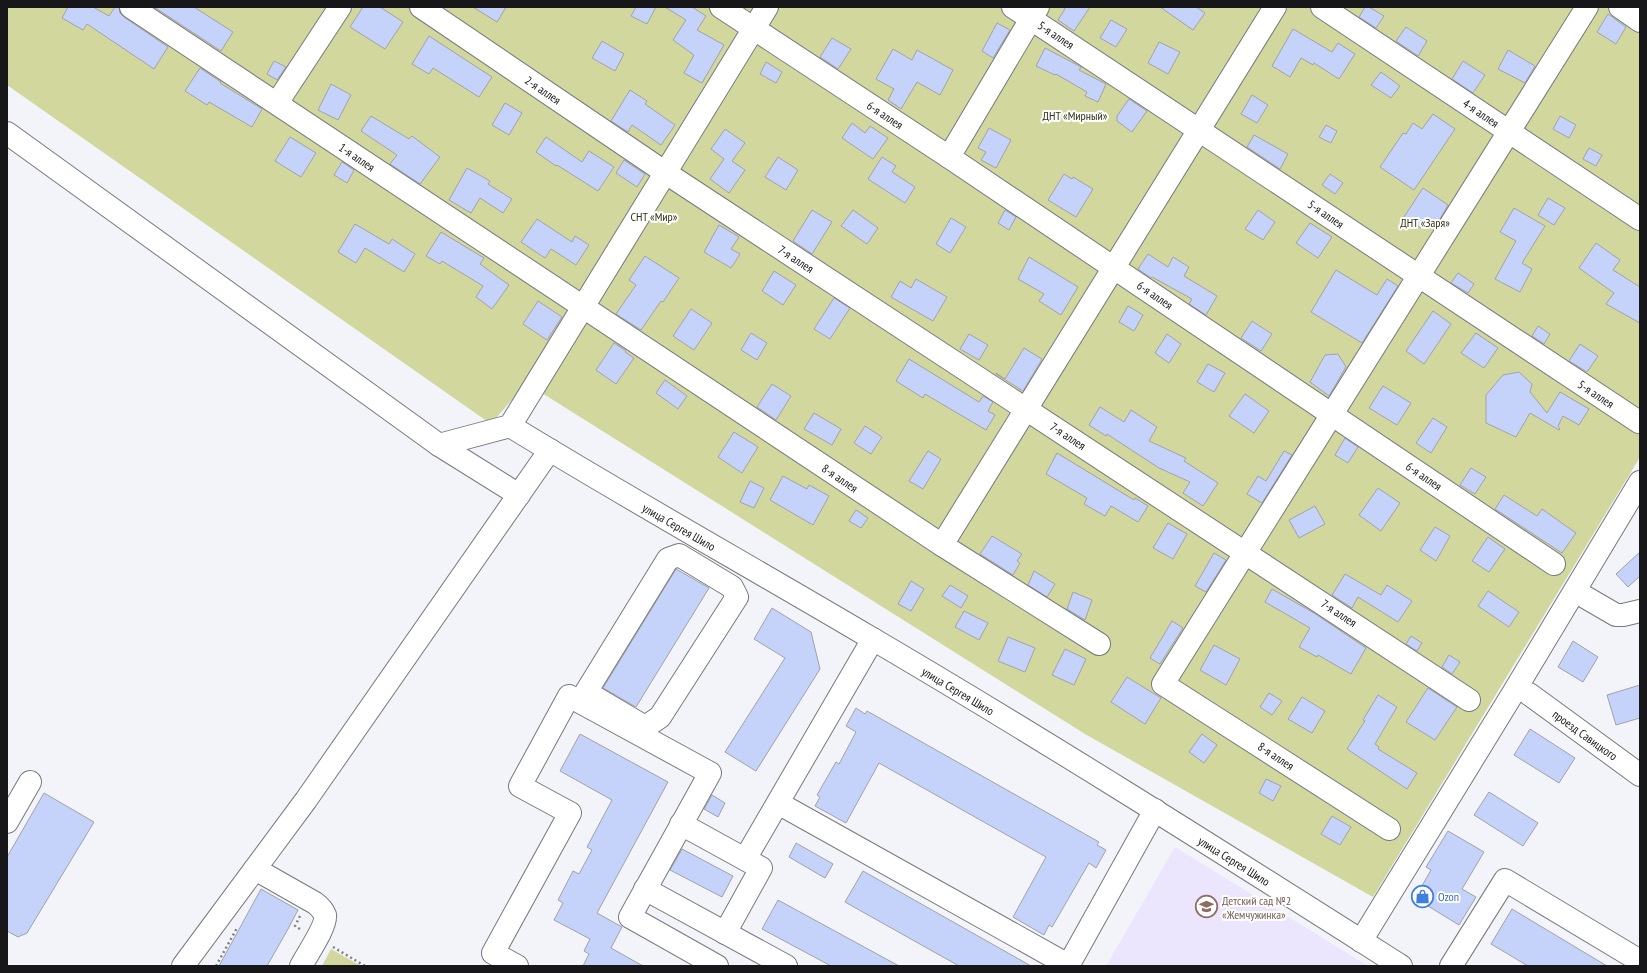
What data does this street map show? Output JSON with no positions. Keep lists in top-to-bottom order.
{
  "streets": {
    "street": [
      "5-я аллея",
      "2-я аллея",
      "4-я аллея",
      "6-я аллея",
      "1-я аллея",
      "7-я аллея",
      "8-я аллея",
      "улица Сергея Шило",
      "проезд Савицкого"
    ]
  },
  "crossings": [
    ["2-я аллея", "7-я аллея"],
    ["1-я аллея", "8-я аллея"],
    ["7-я аллея", "8-я аллея"]
  ],
  "parks": ["ДНТ «Мирный»", "СНТ «Мир»", "ДНТ «Заря»"],
  "places": {
    "shop": ["Ozon"],
    "school or university": ["Детский сад №2 «Жемчужинка»"]
  }
}
